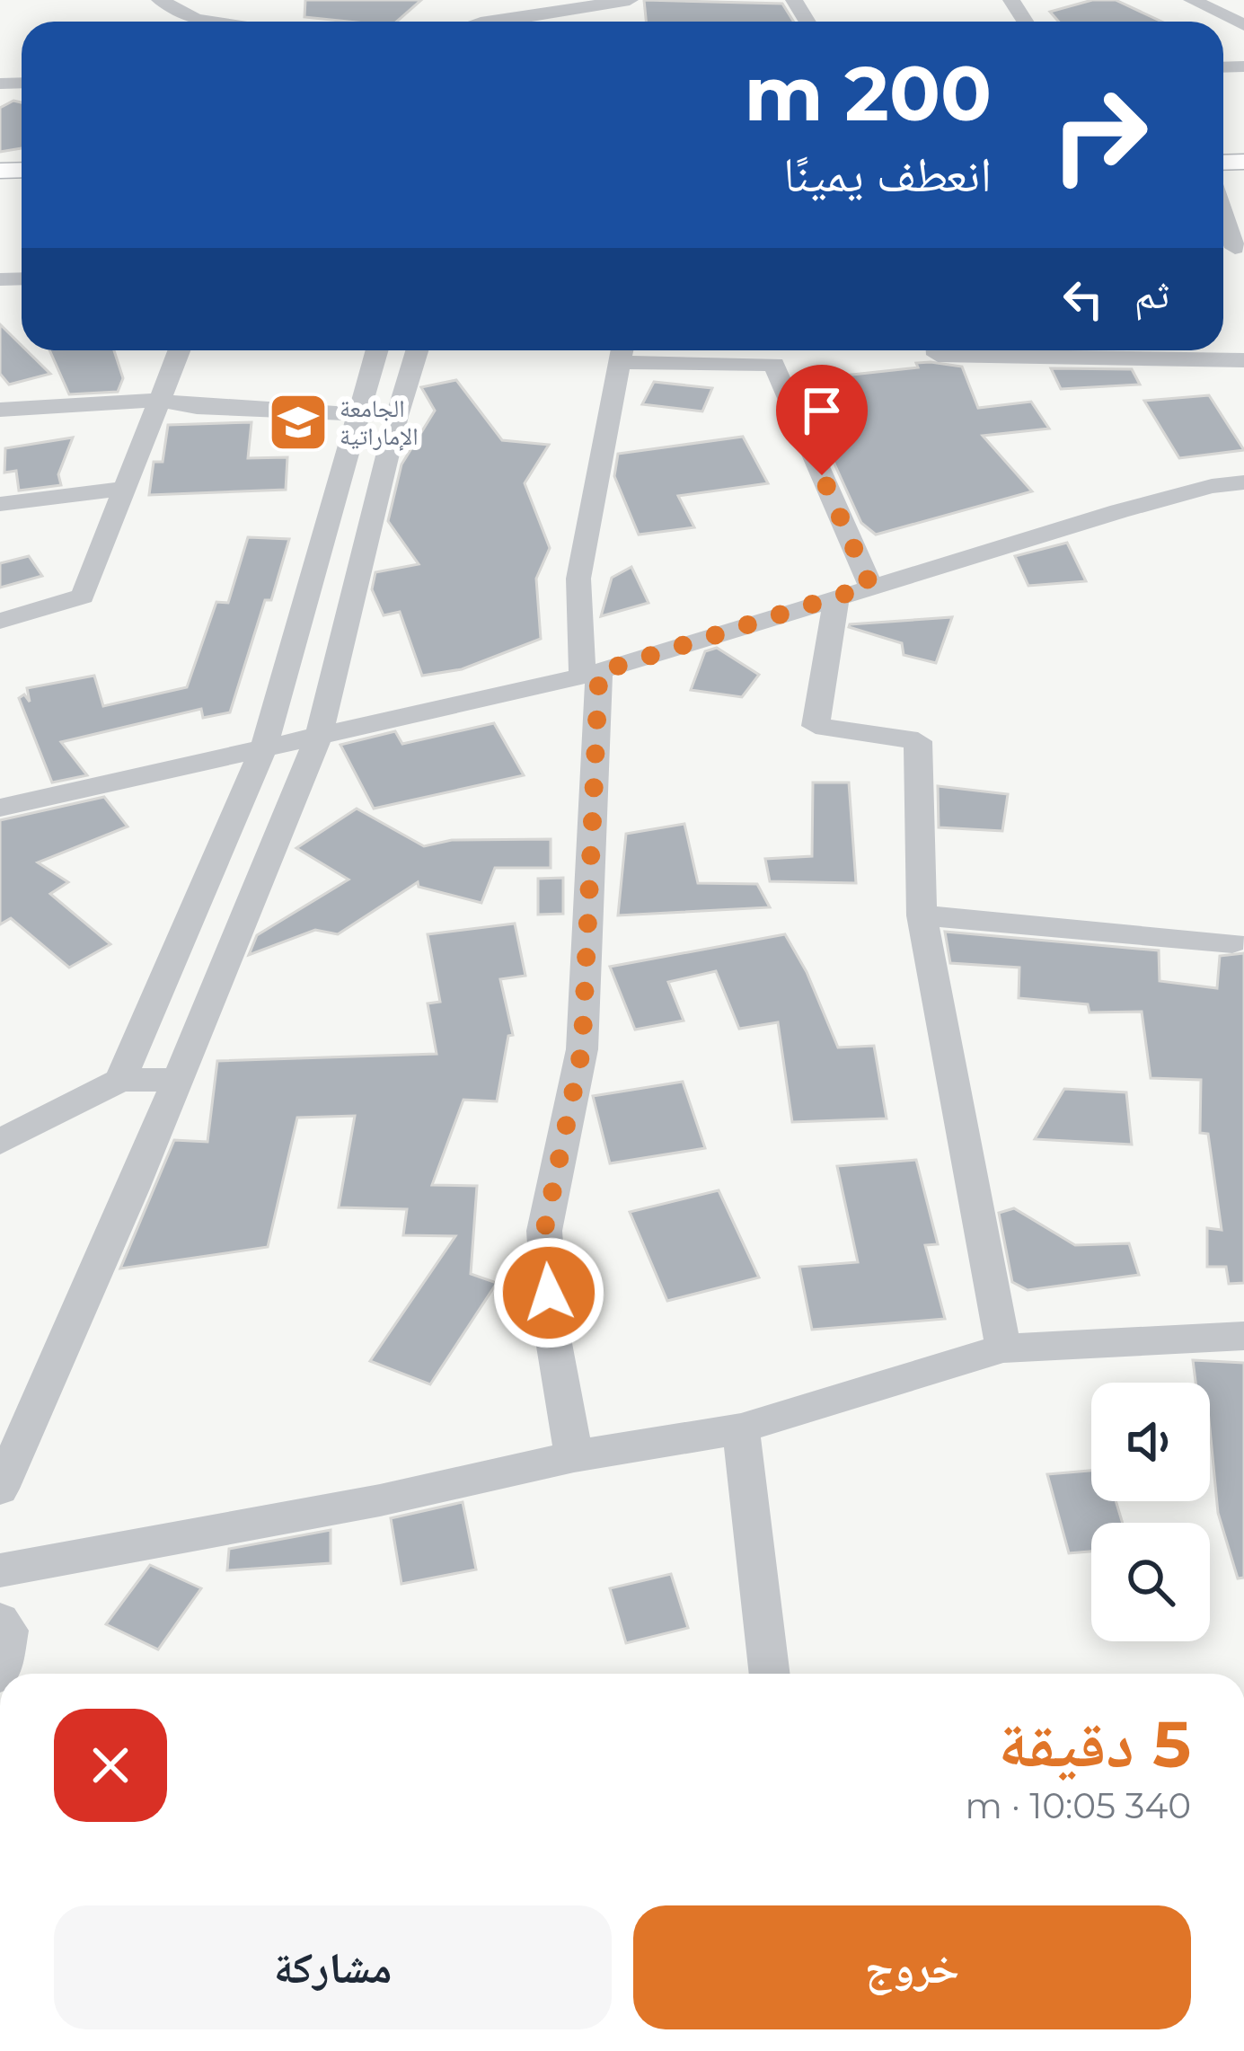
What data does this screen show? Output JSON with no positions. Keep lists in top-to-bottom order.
{
  "places": {
    "school or university": ["الجامعة الإماراتية"]
  },
  "page": {
    "turn": ["200 m", "انعطف يمينًا"],
    "then": "ثم",
    "heading": ["5 دقيقة", "340 m · 10:05"],
    "buttons": ["خروج", "مشاركة"]
  }
}
